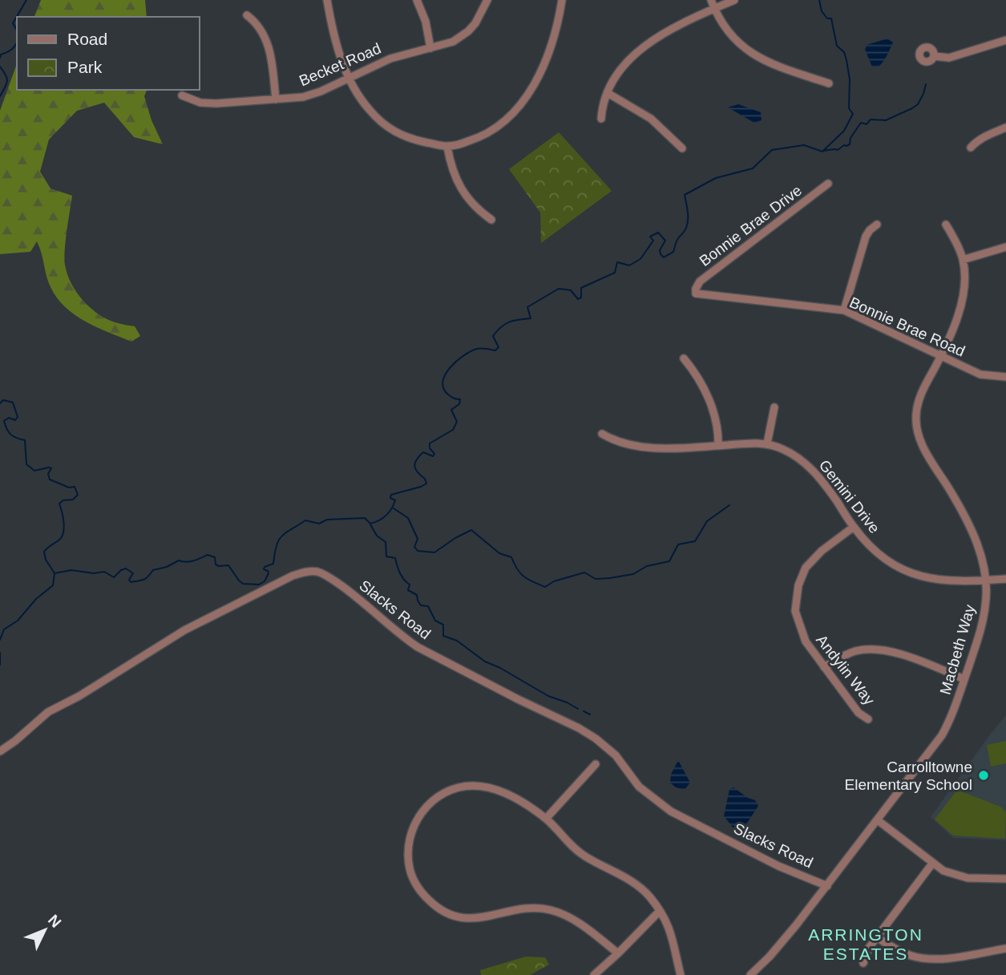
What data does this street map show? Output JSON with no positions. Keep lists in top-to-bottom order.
{
  "streets": {
    "street": [
      "Becket Road",
      "Bonnie Brae Drive",
      "Bonnie Brae Road",
      "Gemini Drive",
      "Slacks Road",
      "Macbeth Way",
      "Andylin Way"
    ]
  },
  "crossings": [
    ["Bonnie Brae Drive", "Bonnie Brae Road"],
    ["Bonnie Brae Road", "Macbeth Way"],
    ["Gemini Drive", "Macbeth Way"],
    ["Gemini Drive", "Andylin Way"],
    ["Slacks Road", "Macbeth Way"]
  ],
  "districts": ["ARRINGTON ESTATES"],
  "places": ["Carrolltowne Elementary School"],
  "legend": ["Road", "Park"],
  "north": "top right"
}
